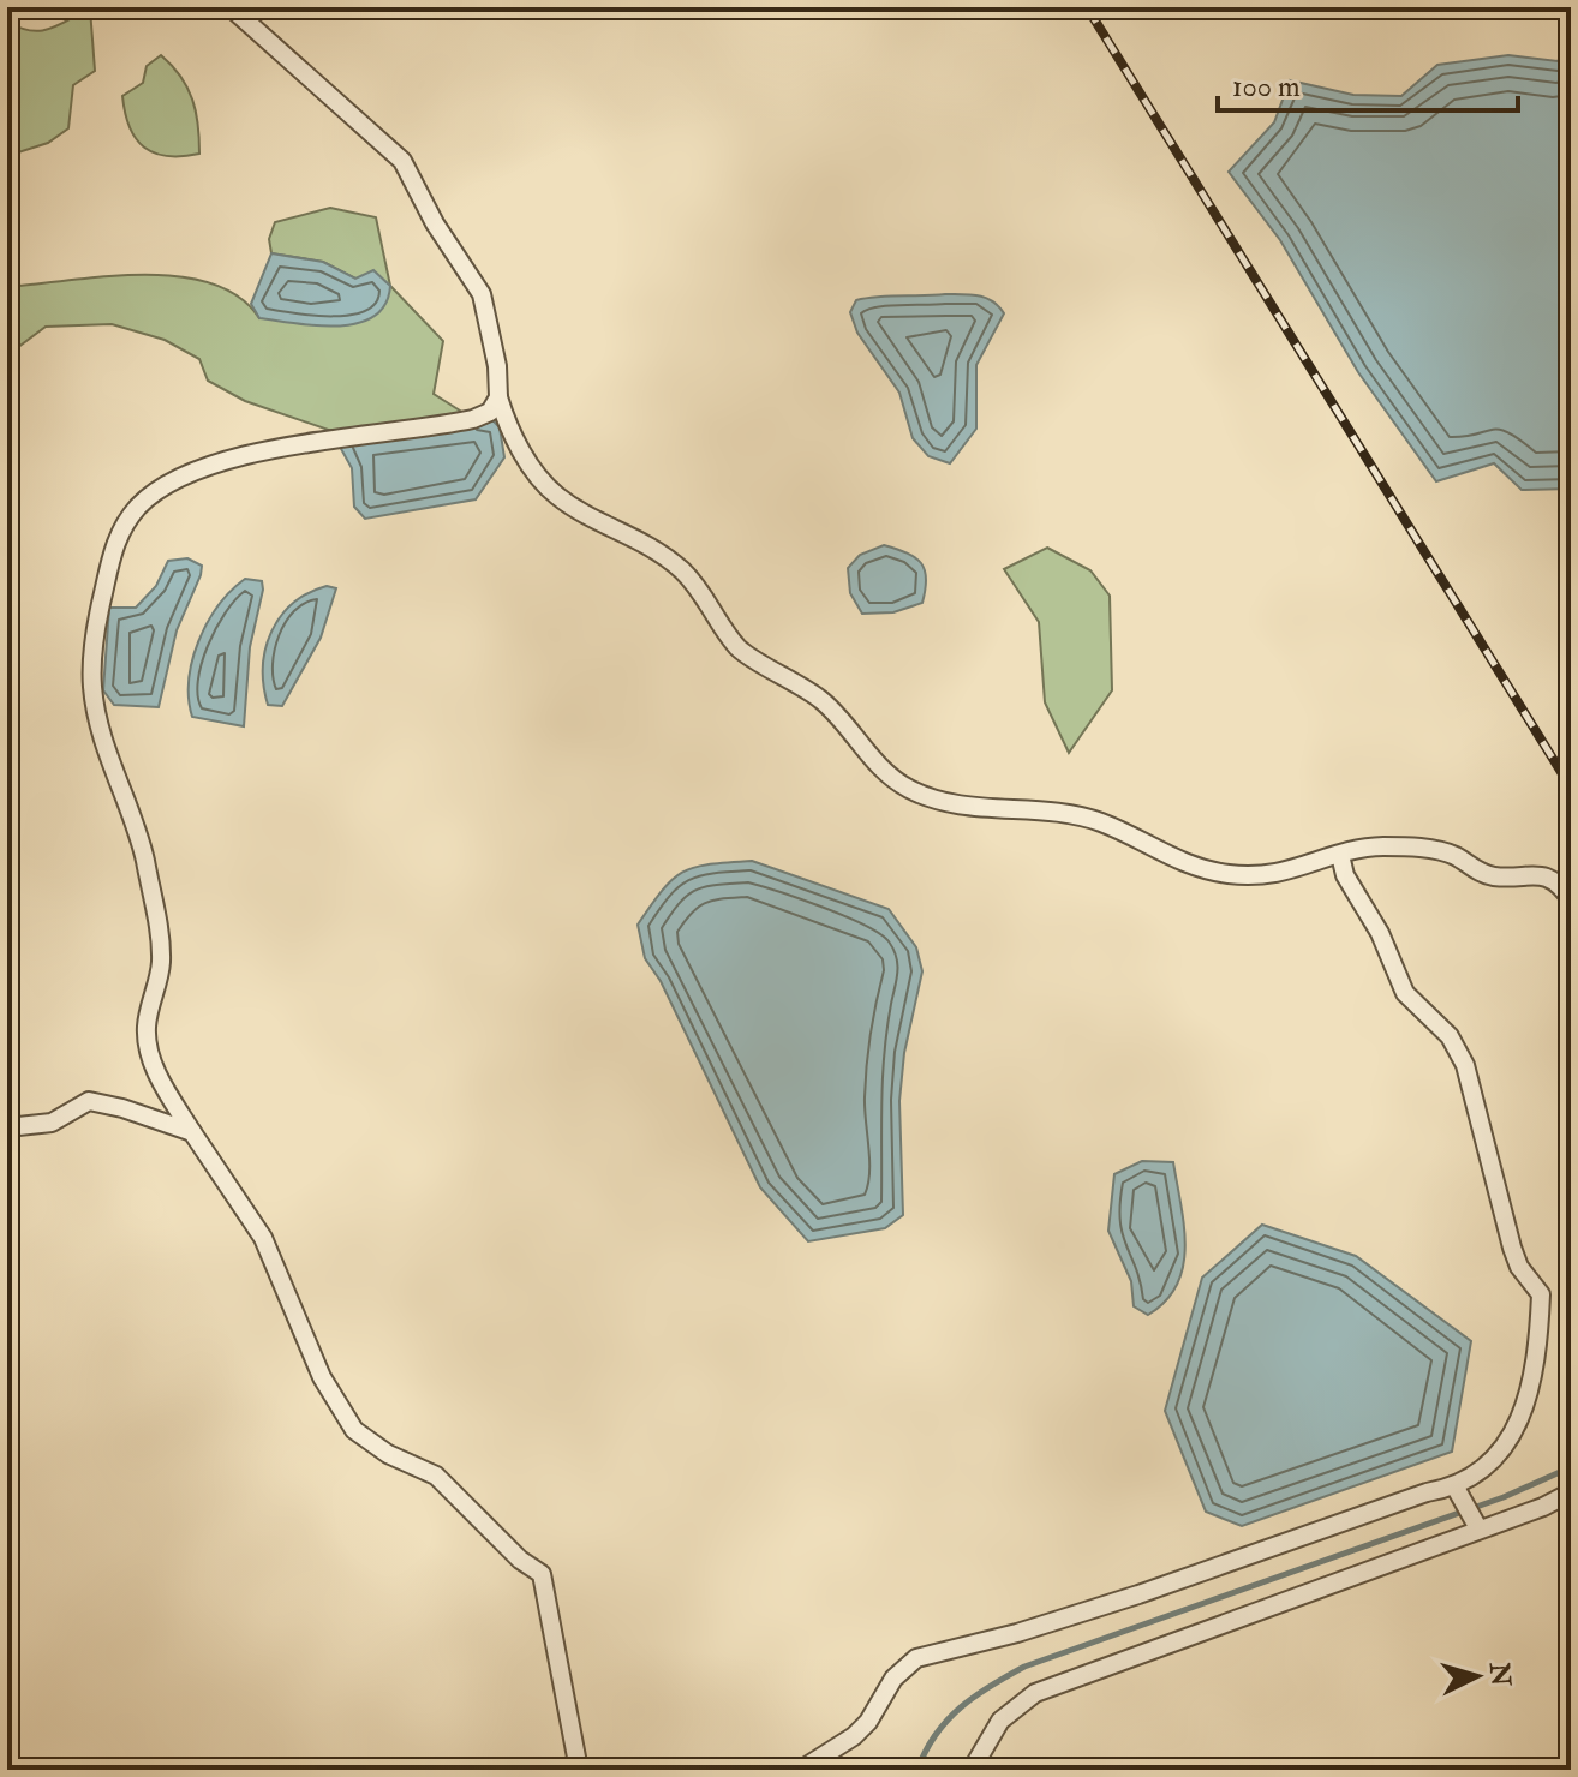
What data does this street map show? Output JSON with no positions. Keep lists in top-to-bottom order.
{
  "scale_bar": "100 m",
  "north": "right"
}
